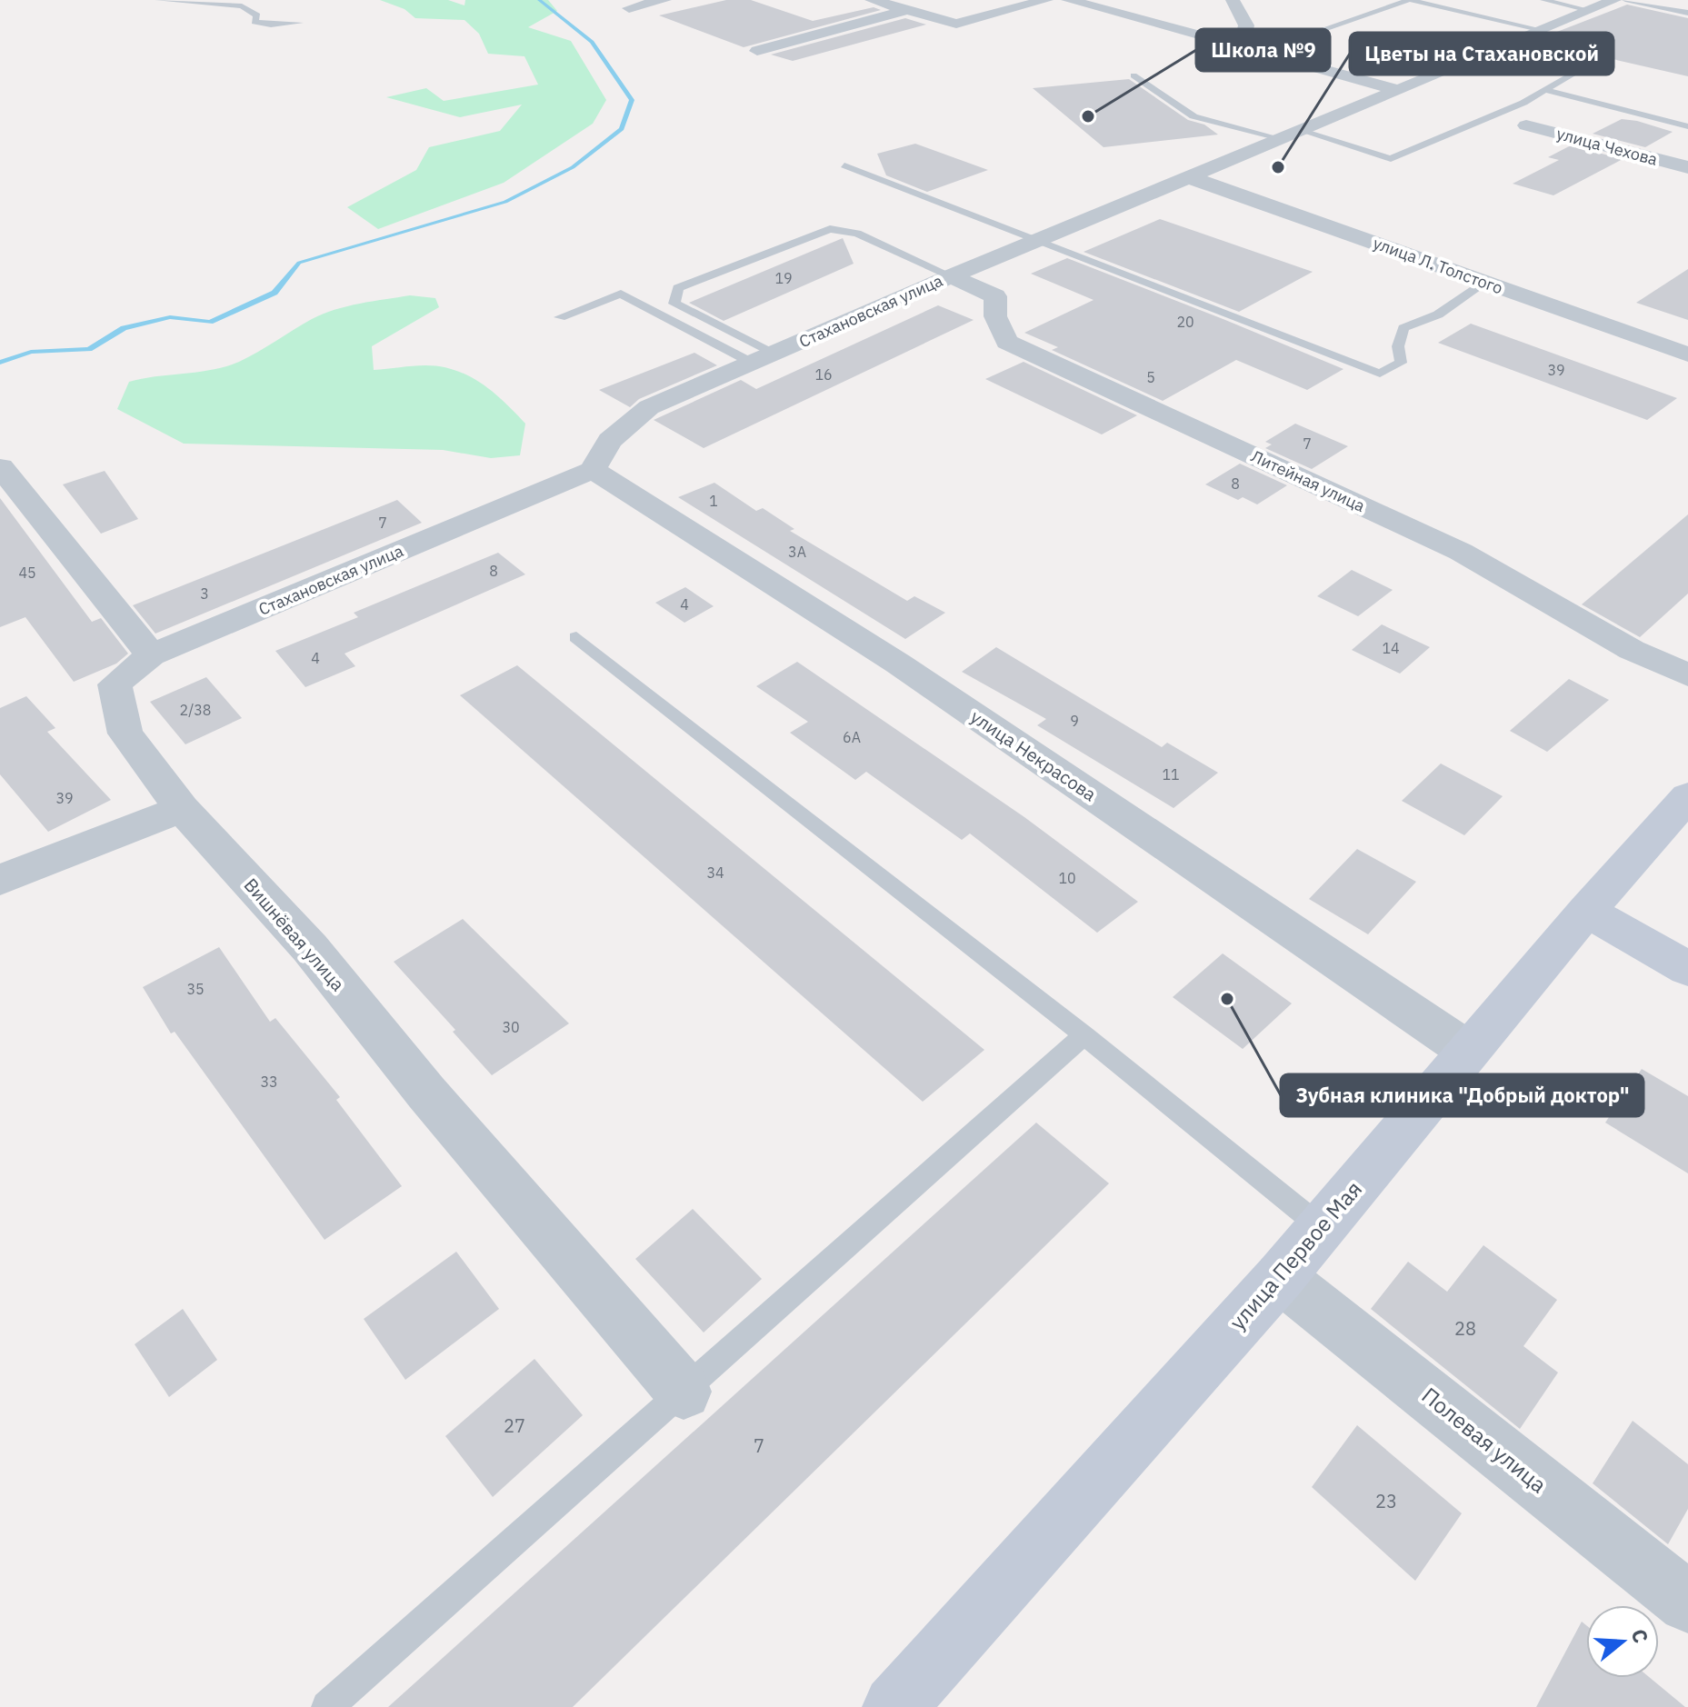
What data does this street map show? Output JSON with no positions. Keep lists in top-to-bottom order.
{
  "streets": {
    "street": [
      "улица Чехова",
      "улица Л. Толстого",
      "Стахановская улица",
      "Литейная улица",
      "улица Некрасова",
      "Вишнёвая улица",
      "улица Первое Мая",
      "Полевая улица"
    ]
  },
  "crossings": [
    ["улица Л. Толстого", "Стахановская улица"],
    ["Стахановская улица", "Литейная улица"],
    ["Стахановская улица", "улица Некрасова"],
    ["Стахановская улица", "Вишнёвая улица"],
    ["улица Некрасова", "улица Первое Мая"],
    ["улица Первое Мая", "Полевая улица"]
  ],
  "places": ["Школа №9", "Цветы на Стахановской", "Зубная клиника \"Добрый доктор\""],
  "house_numbers": [
    "19",
    "20",
    "39",
    "16",
    "5",
    "7",
    "8",
    "1",
    "7",
    "3А",
    "8",
    "45",
    "3",
    "4",
    "14",
    "4",
    "2/38",
    "9",
    "6А",
    "11",
    "39",
    "34",
    "10",
    "35",
    "30",
    "33",
    "28",
    "27",
    "7",
    "23"
  ],
  "north": "right"
}
